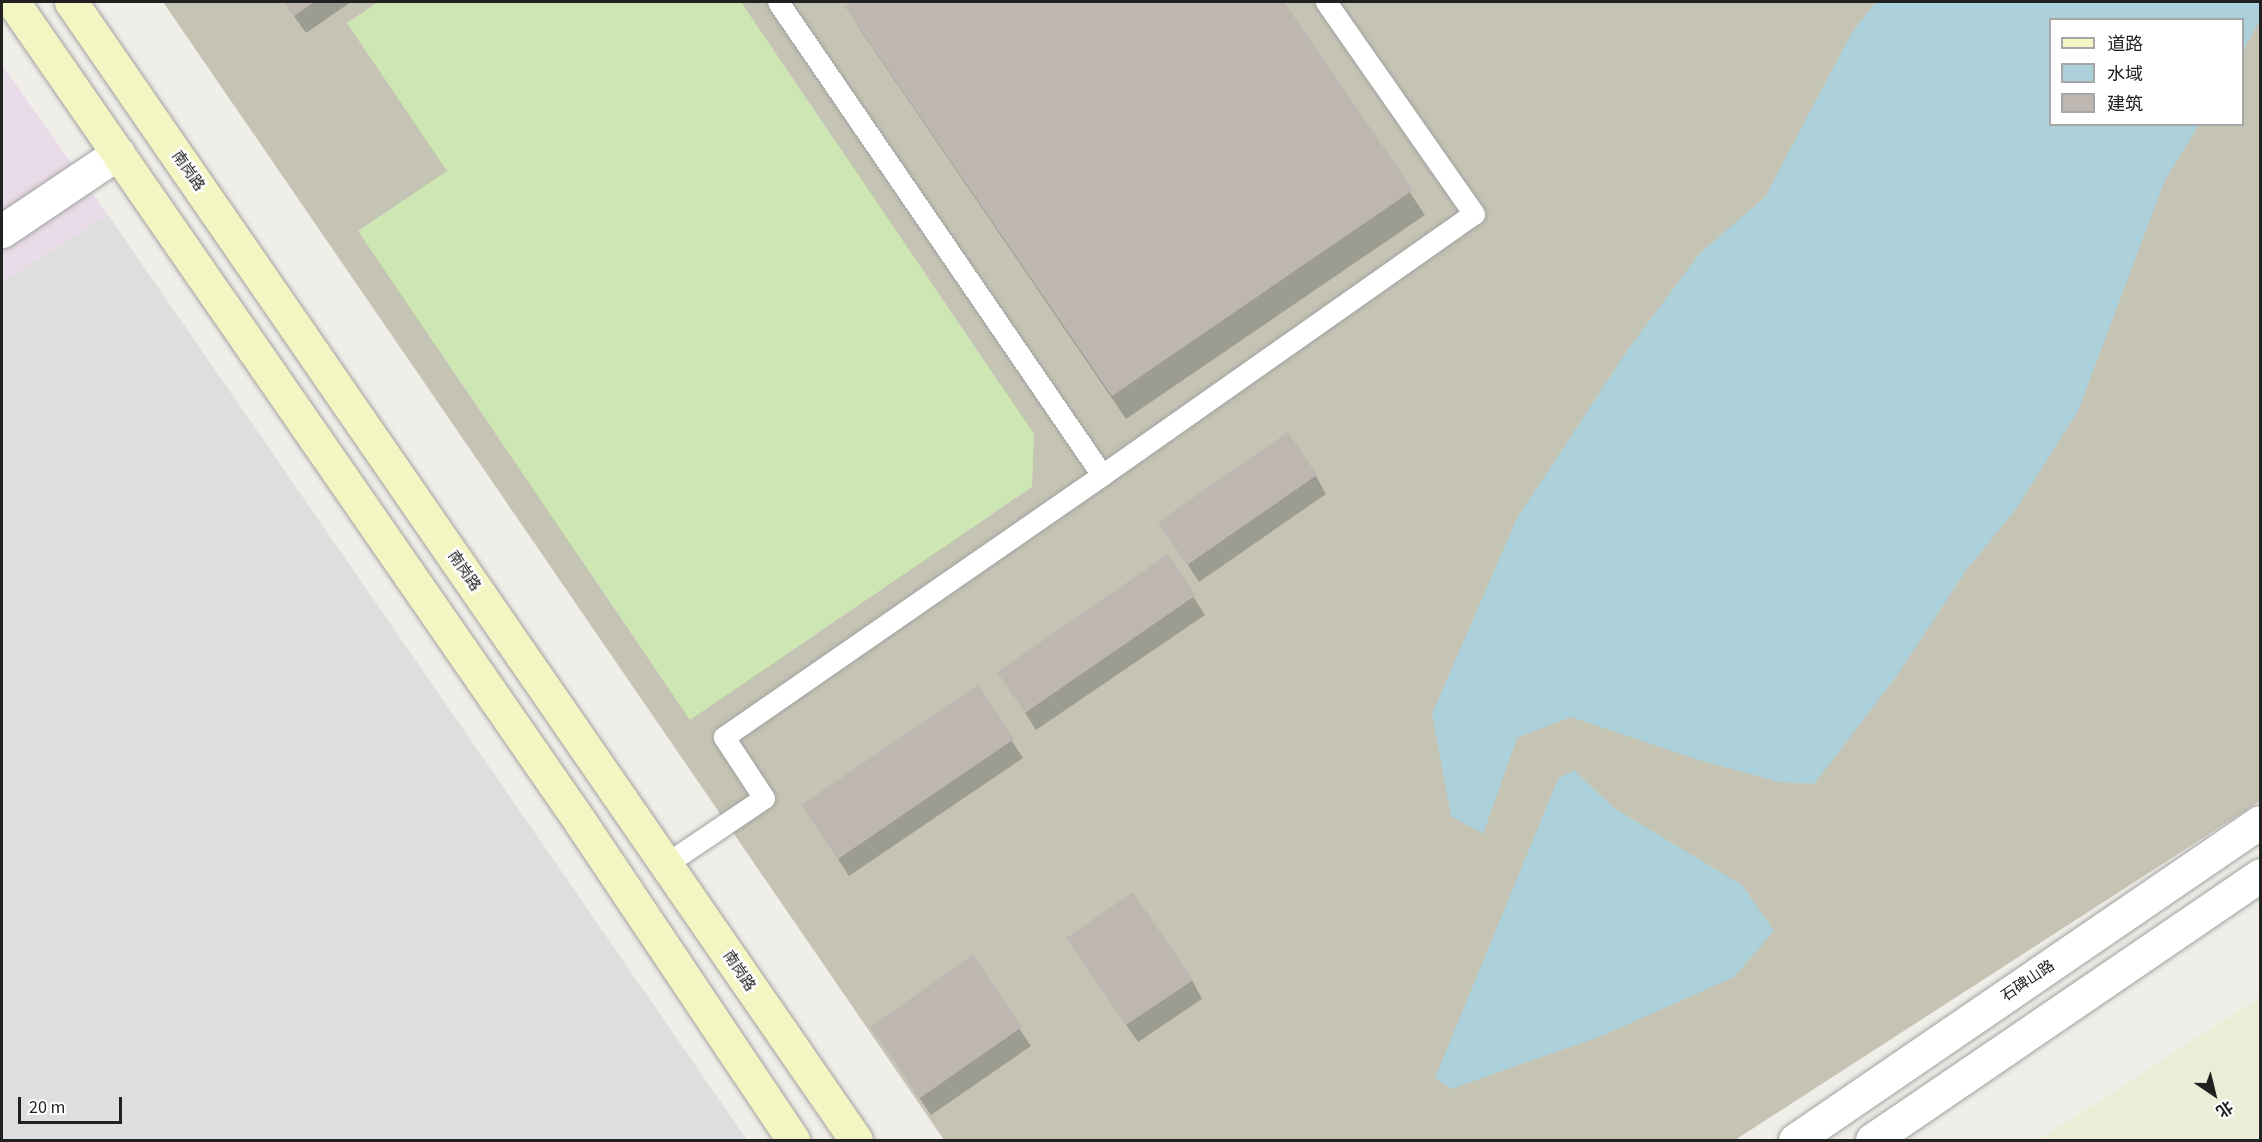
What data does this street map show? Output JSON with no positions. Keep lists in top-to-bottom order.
{
  "streets": {
    "main road": ["南岗路"],
    "street": ["石碑山路"]
  },
  "legend": ["道路", "水域", "建筑"],
  "scale_bar": "20 m",
  "north": "bottom right"
}
